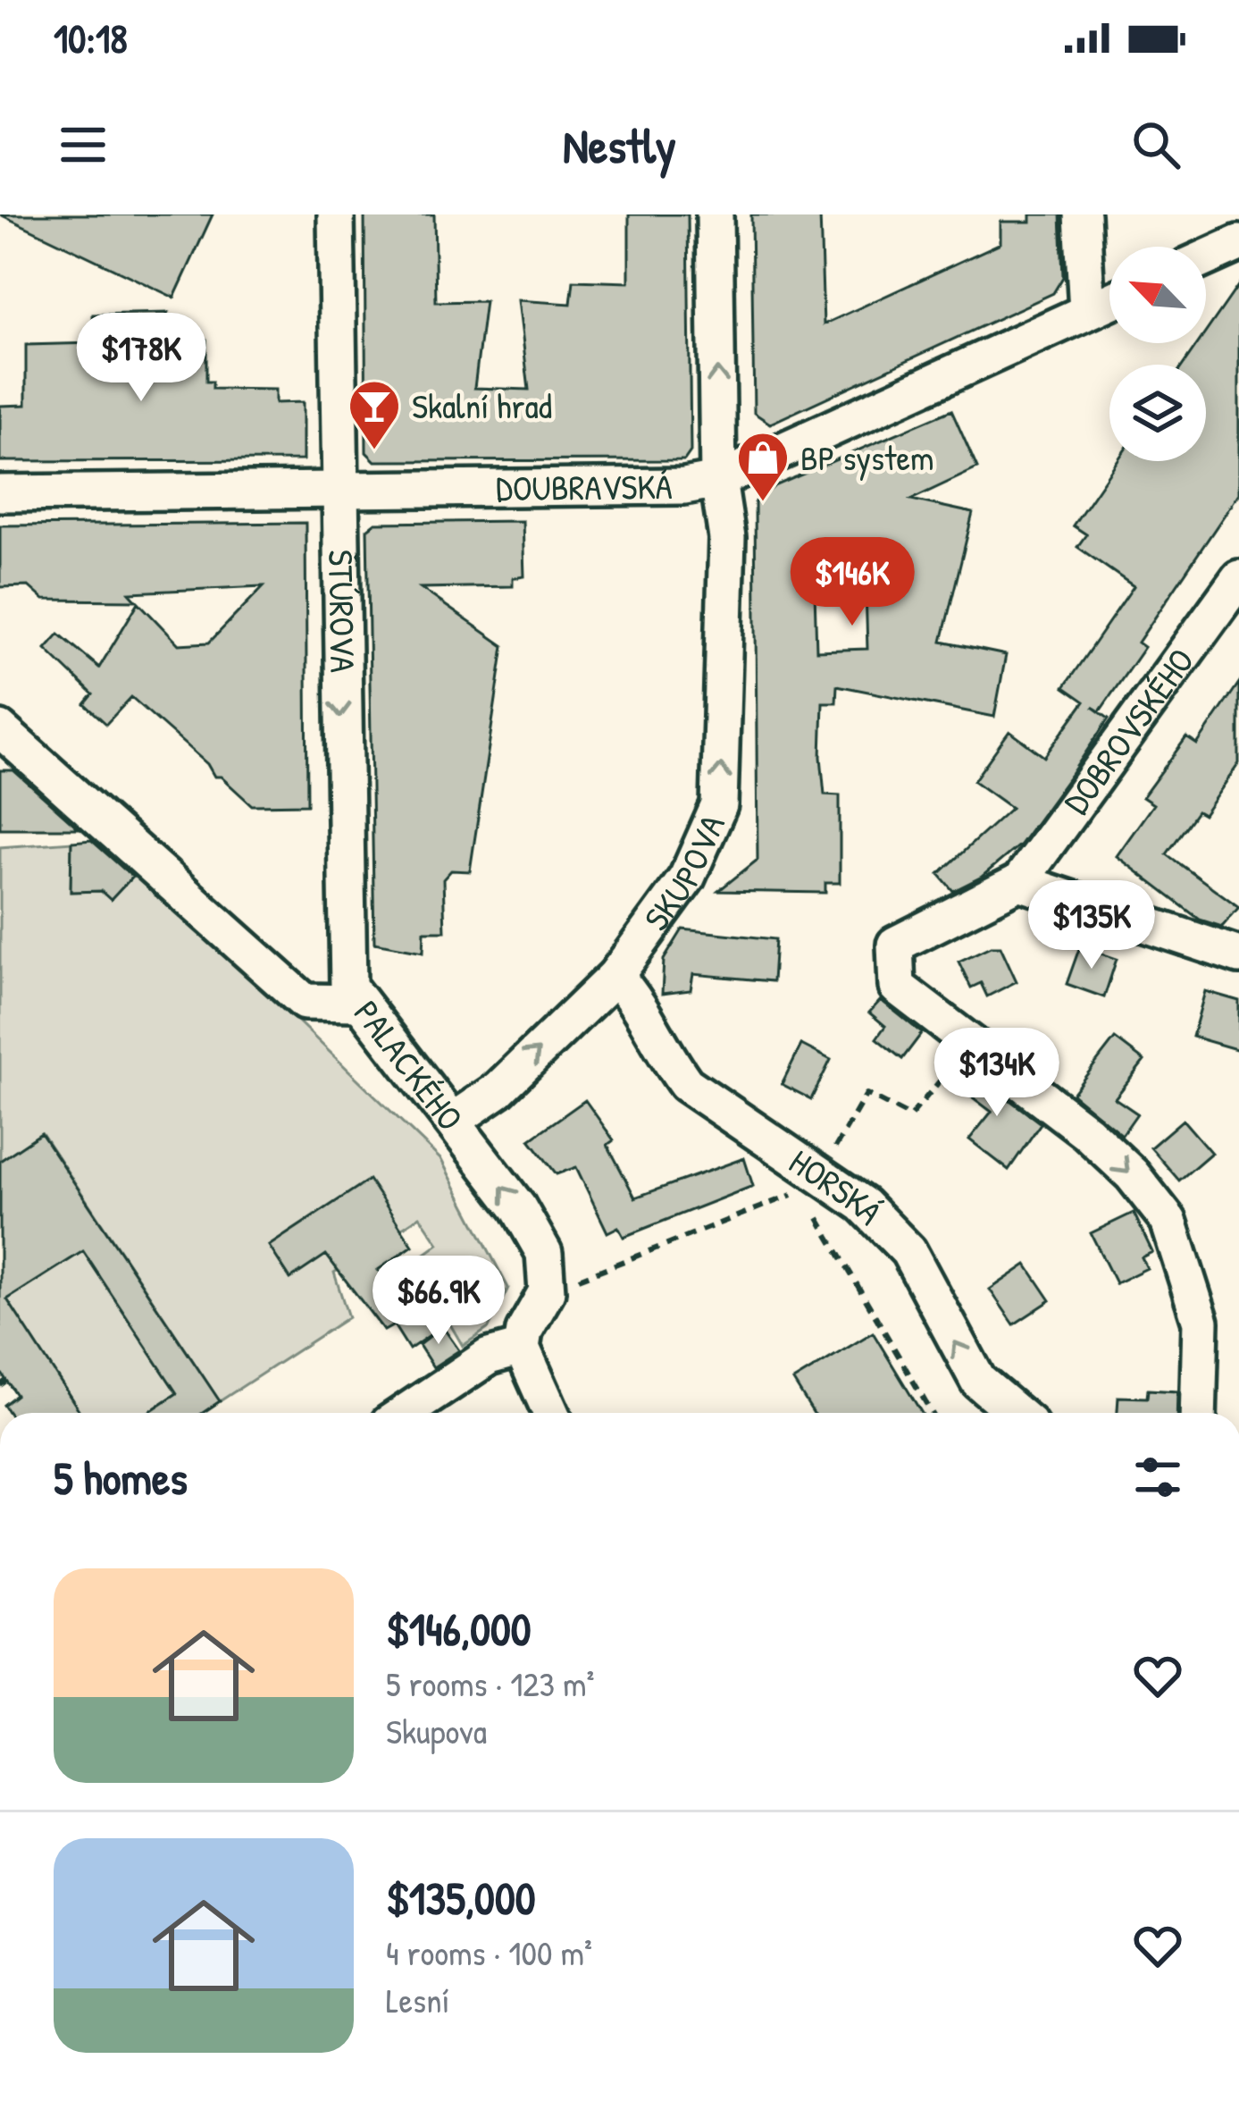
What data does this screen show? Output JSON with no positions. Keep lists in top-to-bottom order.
{
  "streets": {
    "street": [
      "DOUBRAVSKÁ",
      "ŠTÚROVA",
      "DOBROVSKÉHO",
      "SKUPOVA",
      "PALACKÉHO",
      "HORSKÁ"
    ]
  },
  "crossings": [
    ["DOUBRAVSKÁ", "ŠTÚROVA"],
    ["DOUBRAVSKÁ", "SKUPOVA"],
    ["ŠTÚROVA", "PALACKÉHO"],
    ["SKUPOVA", "PALACKÉHO"],
    ["SKUPOVA", "HORSKÁ"]
  ],
  "one_way": ["ŠTÚROVA", "SKUPOVA", "HORSKÁ"],
  "places": {
    "bar": ["Skalní hrad"],
    "shop": ["BP system"]
  },
  "north": "top left",
  "page": {
    "status": "10:18",
    "header": "Nestly",
    "price": [
      "$178K",
      "$146K",
      "$135K",
      "$134K",
      "$66.9K"
    ],
    "heading": "5 homes",
    "list": [
      {
        "name": "$146,000",
        "note": "5 rooms · 123 m² · Skupova"
      },
      {
        "name": "$135,000",
        "note": "4 rooms · 100 m² · Lesní"
      }
    ]
  }
}
